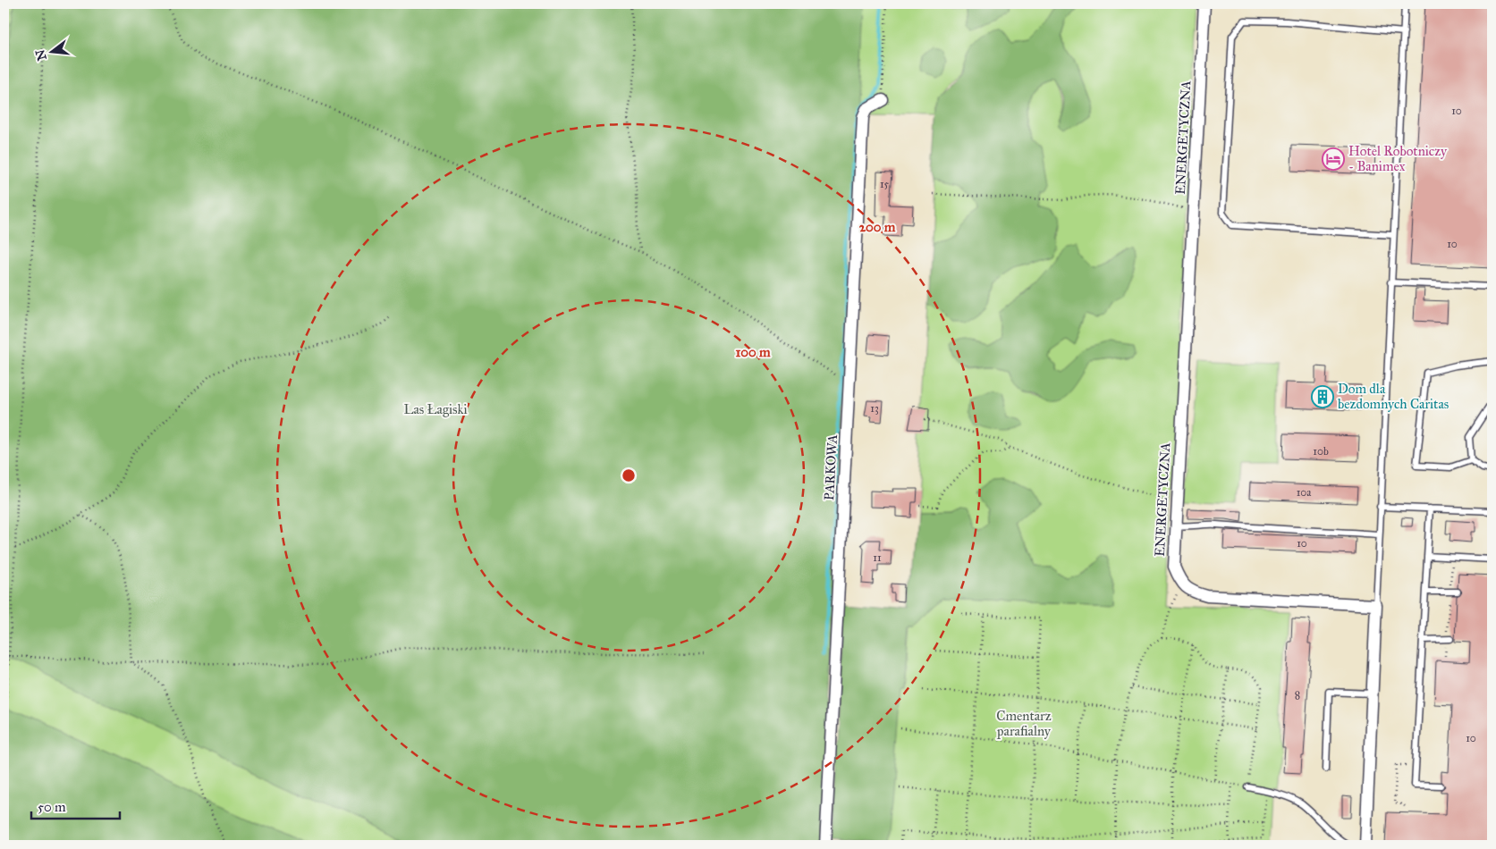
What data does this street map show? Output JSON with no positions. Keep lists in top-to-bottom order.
{
  "streets": {
    "street": ["ENERGETYCZNA", "PARKOWA"]
  },
  "parks": ["Las Łagiski", "Cmentarz parafialny"],
  "places": {
    "hotel": ["Hotel Robotniczy - Banimex"],
    "building": ["Dom dla bezdomnych Caritas"]
  },
  "house_numbers": [
    "10",
    "15",
    "10",
    "13",
    "10b",
    "10a",
    "10",
    "11",
    "8",
    "10"
  ],
  "scale_bar": "50 m",
  "north": "left",
  "rings": ["200 m", "100 m"]
}
